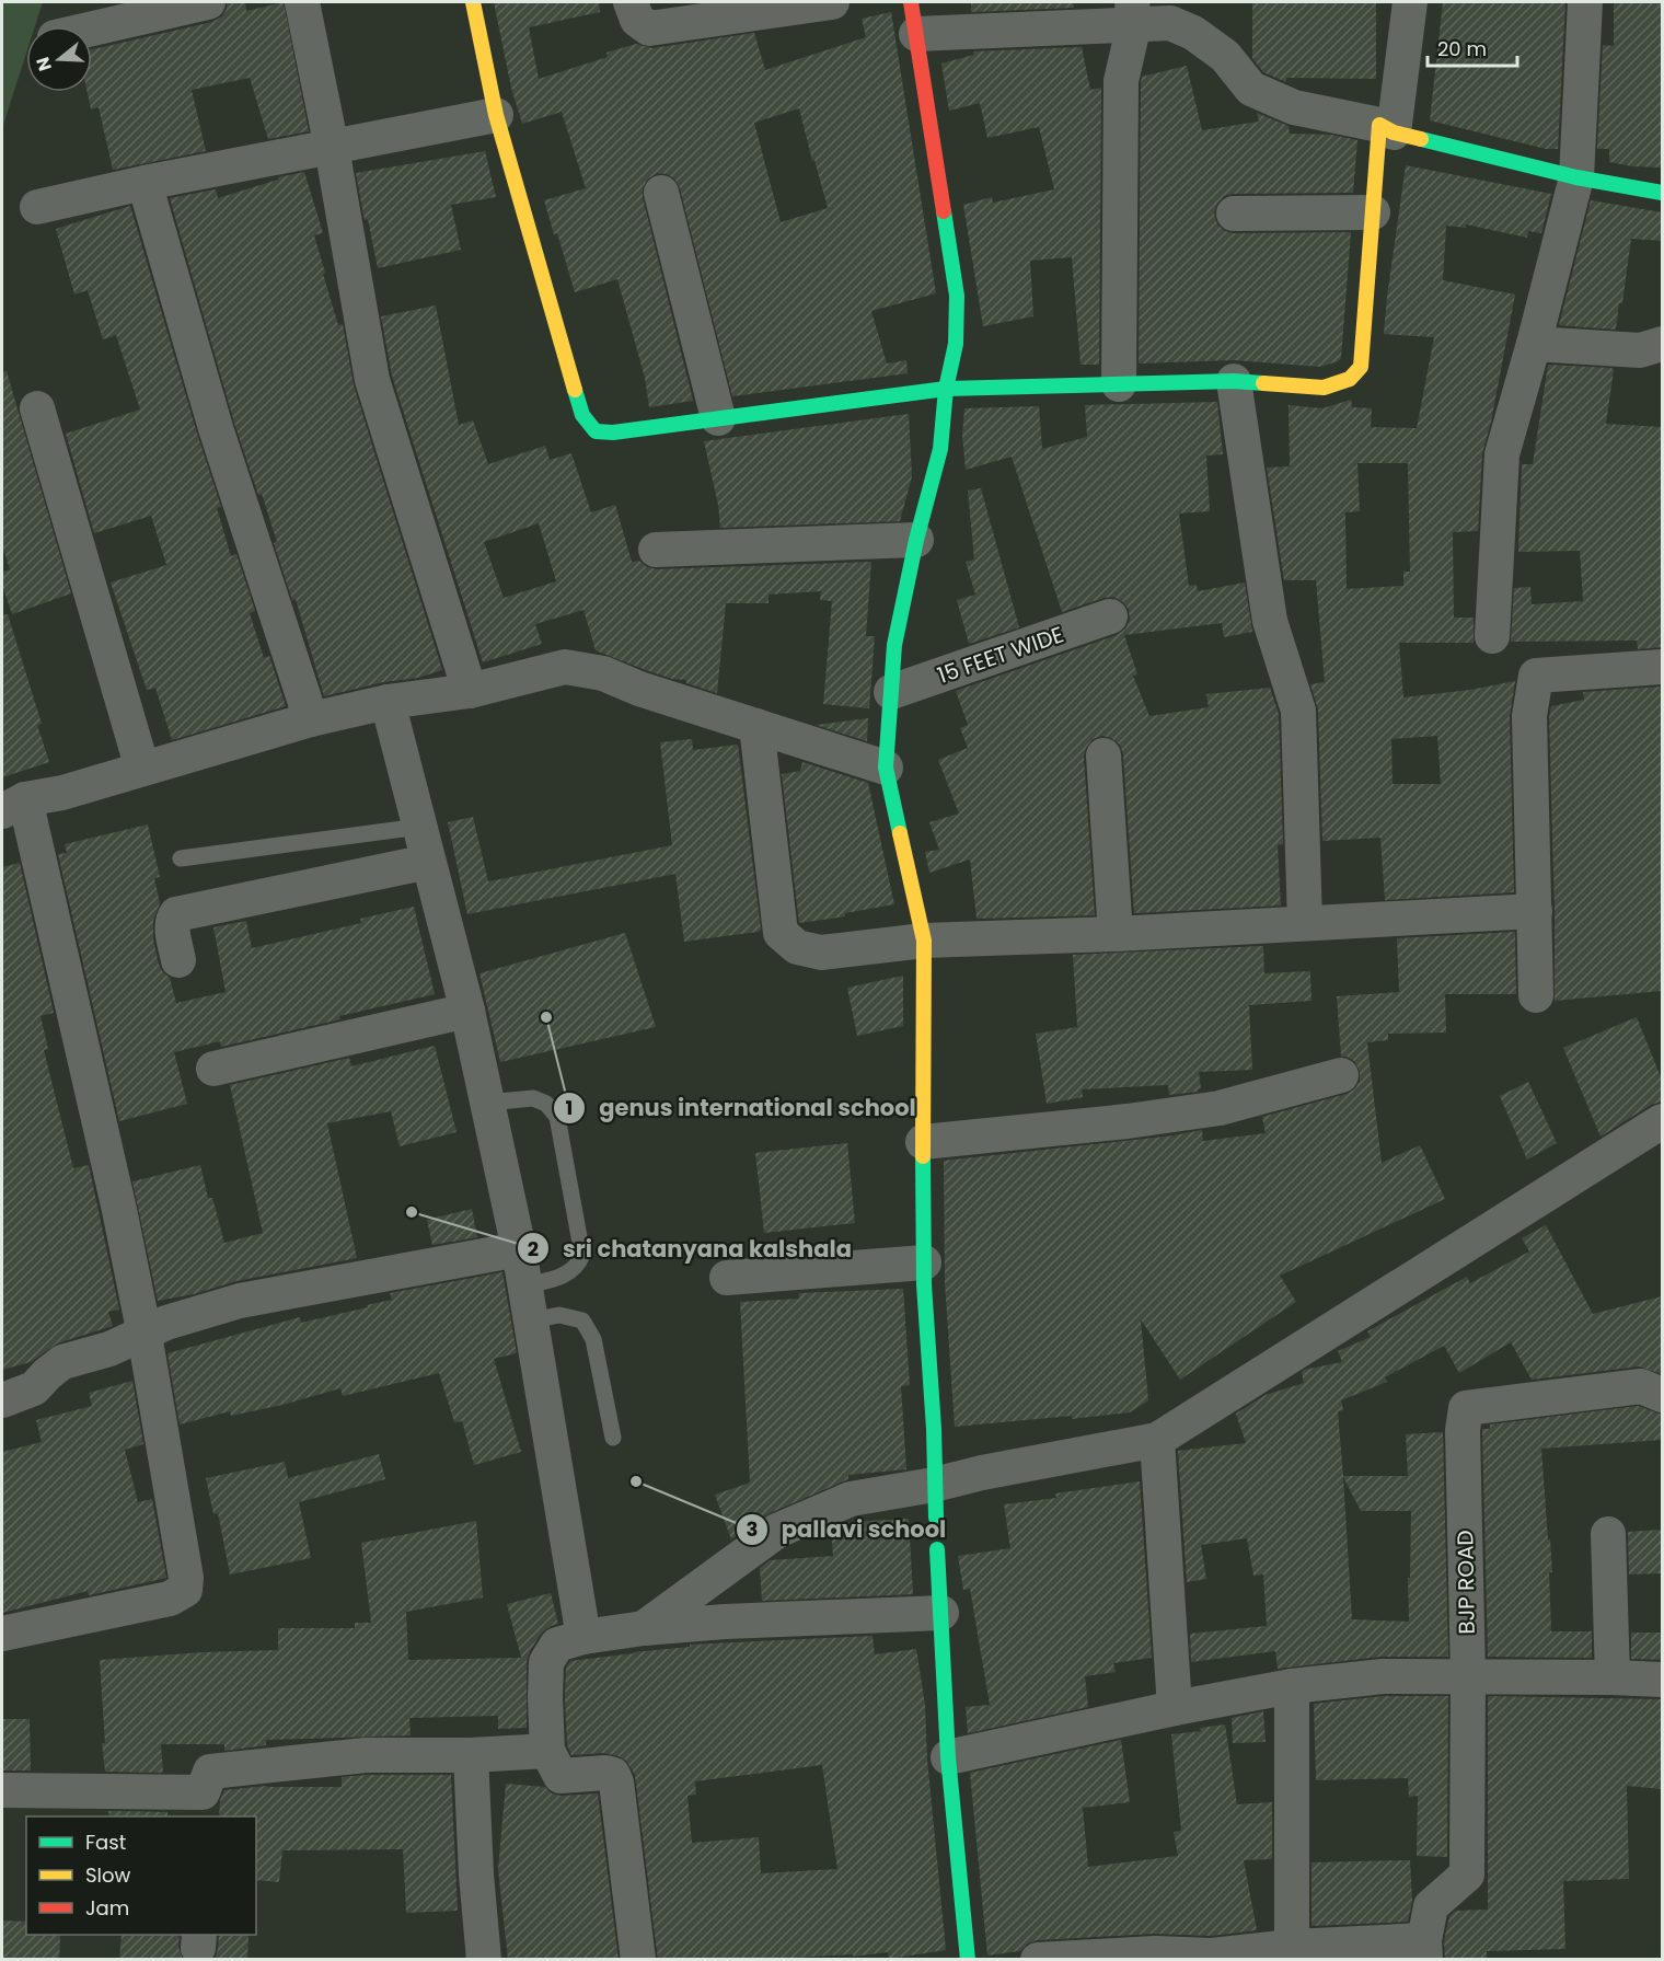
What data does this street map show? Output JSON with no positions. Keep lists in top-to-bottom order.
{
  "streets": {
    "street": ["15 FEET WIDE", "BJP ROAD"]
  },
  "places": ["genus international school", "sri chatanyana kalshala", "pallavi school"],
  "legend": ["Fast", "Slow", "Jam"],
  "scale_bar": "20 m",
  "north": "left"
}
